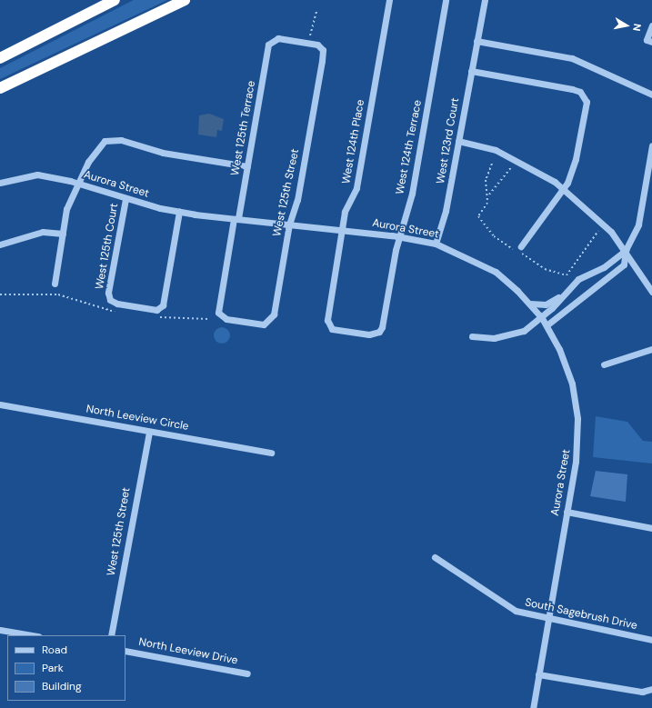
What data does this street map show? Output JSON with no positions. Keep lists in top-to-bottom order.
{
  "streets": {
    "street": [
      "West 125th Terrace",
      "West 123rd Court",
      "West 124th Place",
      "West 124th Terrace",
      "Aurora Street",
      "West 125th Street",
      "West 125th Court",
      "North Leeview Circle",
      "South Sagebrush Drive",
      "North Leeview Drive"
    ]
  },
  "crossings": [
    ["West 125th Terrace", "Aurora Street"],
    ["West 125th Terrace", "West 125th Street"],
    ["West 123rd Court", "Aurora Street"],
    ["West 124th Place", "West 124th Terrace"],
    ["West 124th Place", "Aurora Street"],
    ["West 124th Terrace", "Aurora Street"],
    ["Aurora Street", "West 125th Street"],
    ["Aurora Street", "West 125th Court"],
    ["Aurora Street", "South Sagebrush Drive"],
    ["West 125th Street", "North Leeview Circle"]
  ],
  "legend": ["Road", "Park", "Building"],
  "north": "right"
}
